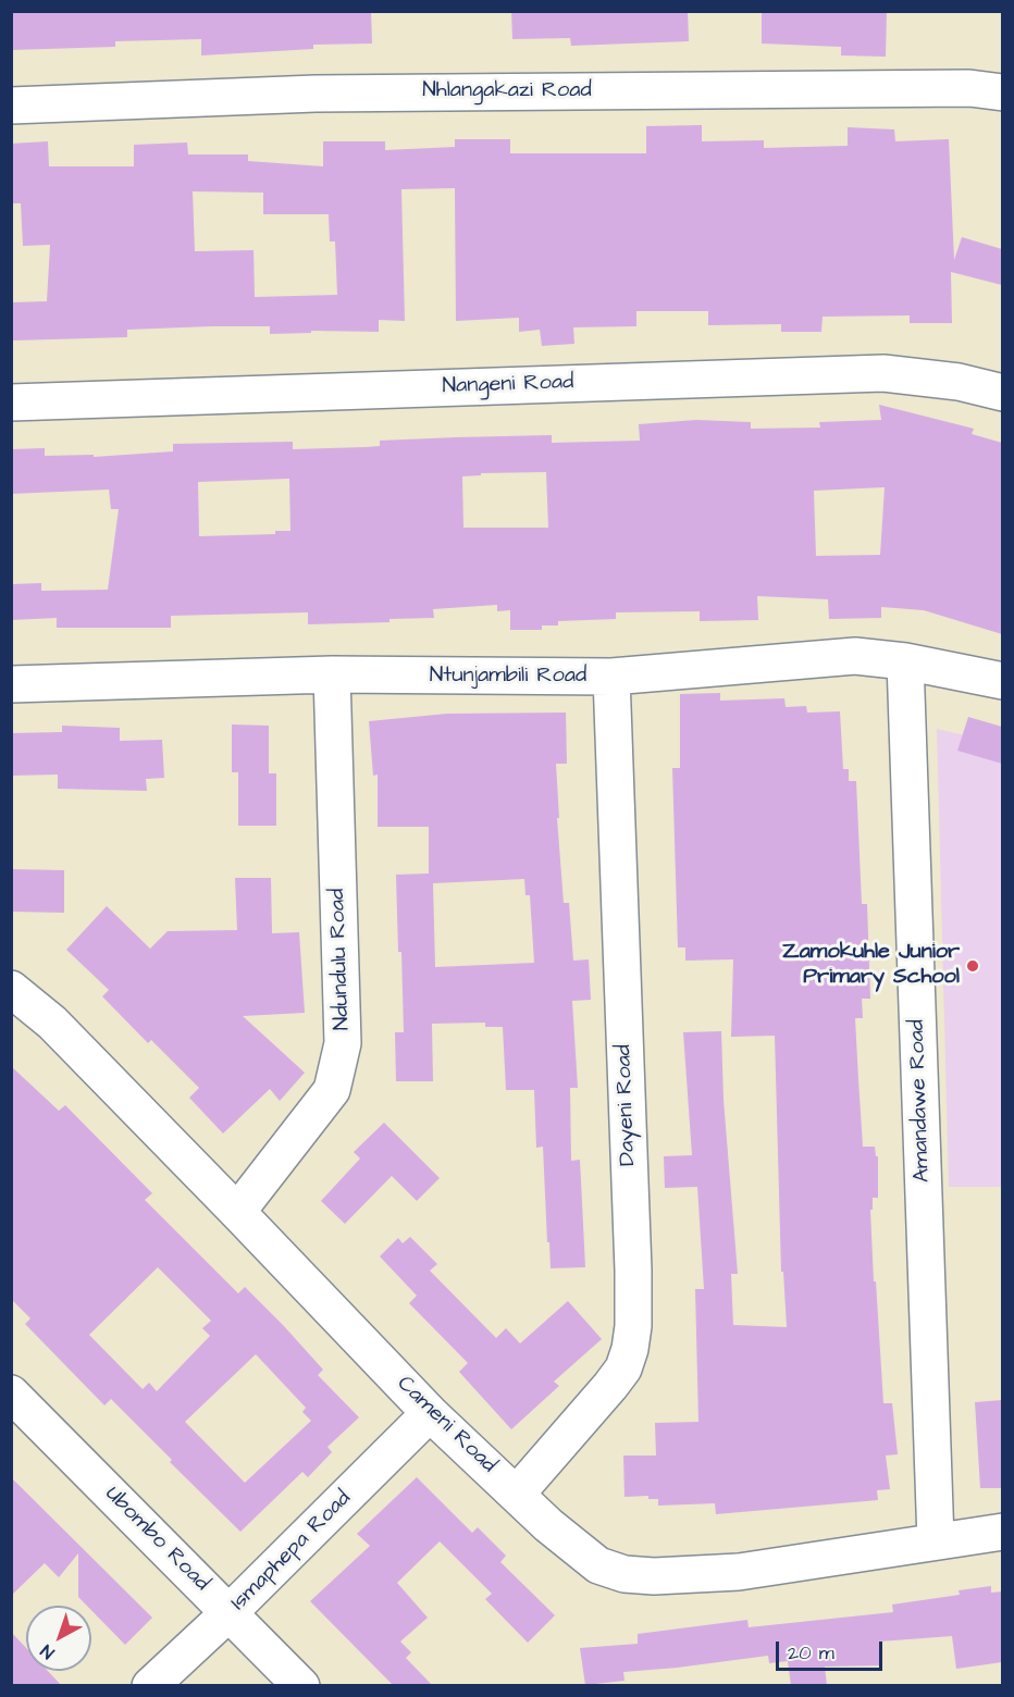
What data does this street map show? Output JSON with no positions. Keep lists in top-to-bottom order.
{
  "streets": {
    "street": [
      "Nhlangakazi Road",
      "Nangeni Road",
      "Ntunjambili Road",
      "Ndundulu Road",
      "Amandawe Road",
      "Dayeni Road",
      "Cameni Road",
      "Ubombo Road",
      "Ismaphepa Road"
    ]
  },
  "crossings": [
    ["Ntunjambili Road", "Ndundulu Road"],
    ["Ntunjambili Road", "Amandawe Road"],
    ["Ntunjambili Road", "Dayeni Road"],
    ["Ndundulu Road", "Cameni Road"],
    ["Amandawe Road", "Cameni Road"],
    ["Dayeni Road", "Cameni Road"],
    ["Cameni Road", "Ismaphepa Road"],
    ["Ubombo Road", "Ismaphepa Road"]
  ],
  "places": ["Zamokuhle Junior Primary School"],
  "scale_bar": "20 m",
  "north": "bottom left"
}
